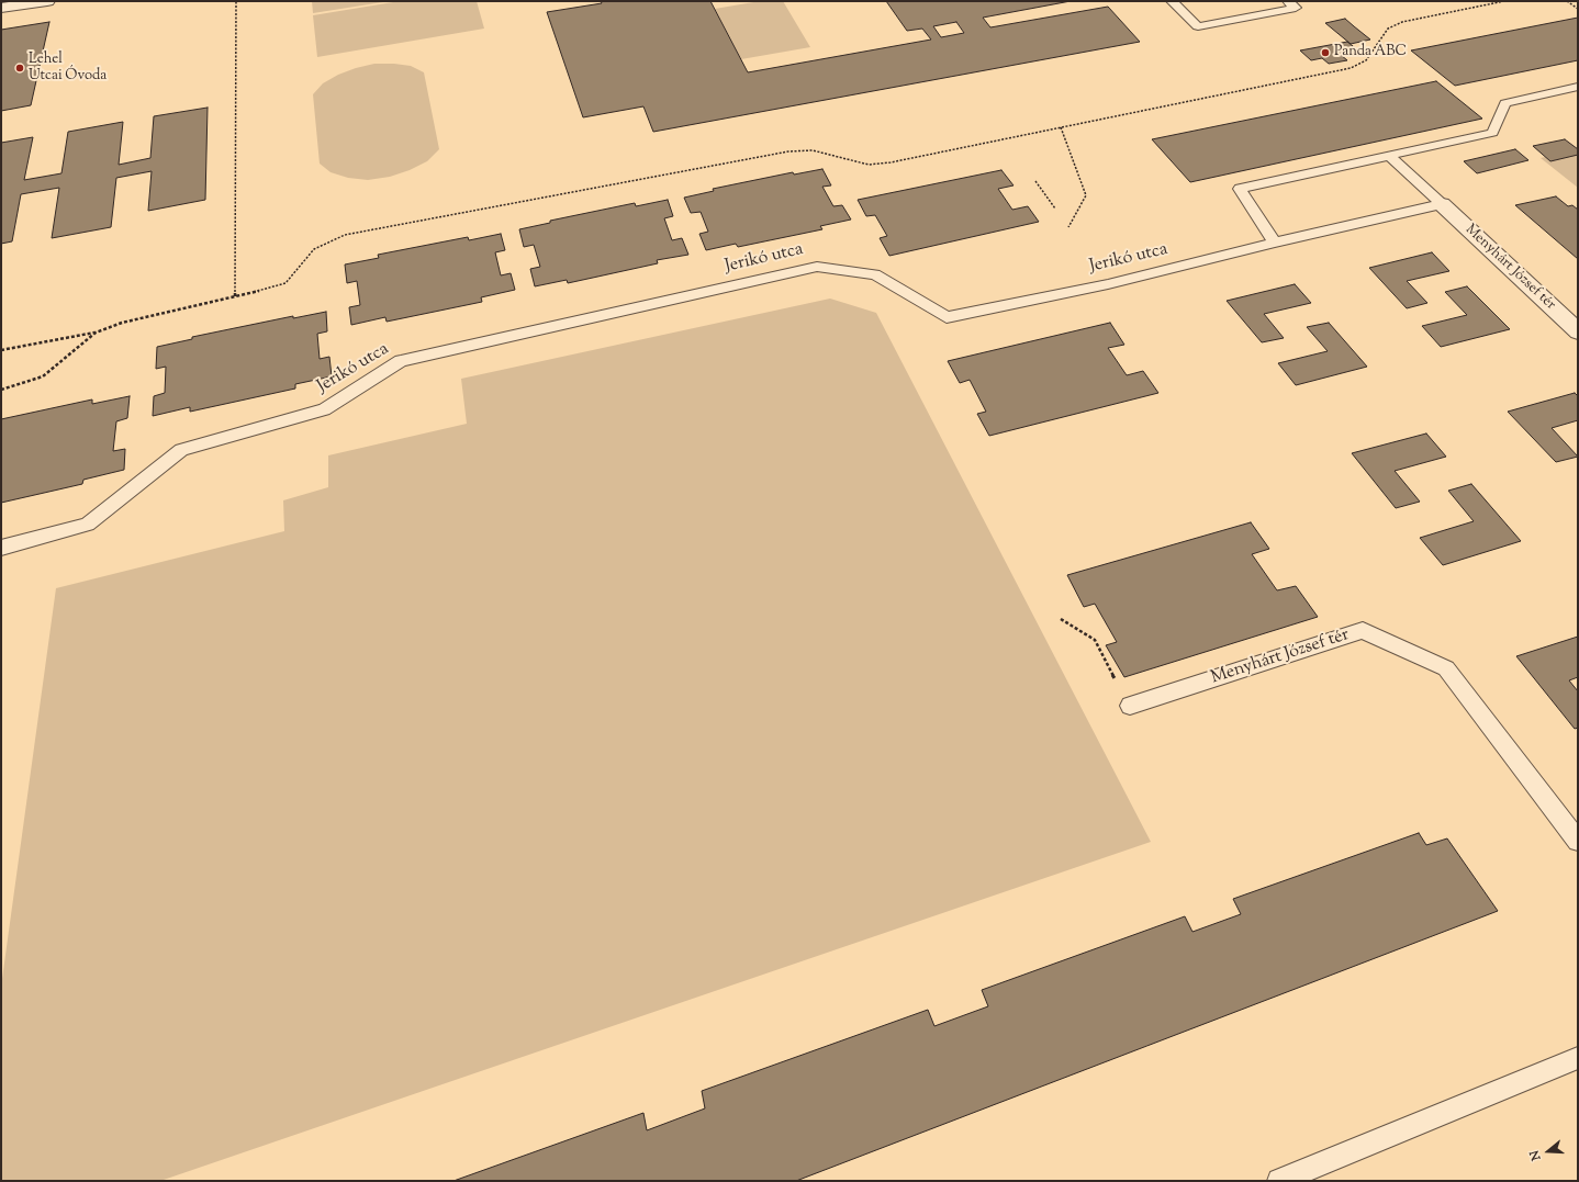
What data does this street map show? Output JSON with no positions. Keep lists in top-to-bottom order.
{
  "streets": {
    "street": ["Menyhárt József tér"],
    "lane": ["Jerikó utca"]
  },
  "crossings": [
    ["Jerikó utca", "Menyhárt József tér"]
  ],
  "places": ["Panda ABC", "Lehel Utcai Óvoda"],
  "north": "left"
}
